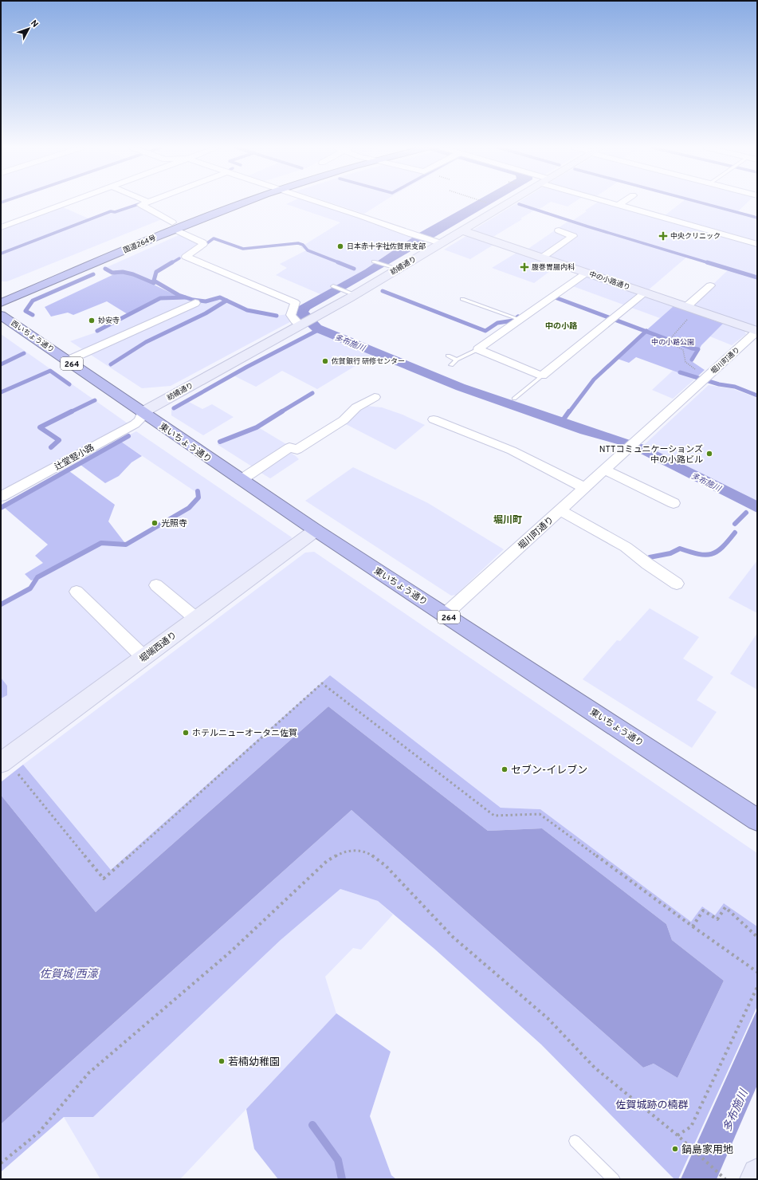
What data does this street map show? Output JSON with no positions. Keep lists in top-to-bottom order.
{
  "streets": {
    "highway": [
      "国道264号",
      "西いちょう通り",
      "264",
      "東いちょう通り"
    ],
    "street": [
      "紡績通り",
      "中の小路通り",
      "堀川町通り",
      "辻堂竪小路",
      "堀端西通り"
    ]
  },
  "crossings": [
    ["紡績通り", "中の小路通り"],
    ["紡績通り", "西いちょう通り"],
    ["紡績通り", "東いちょう通り"],
    ["紡績通り", "辻堂竪小路"],
    ["中の小路通り", "堀川町通り"],
    ["西いちょう通り", "東いちょう通り"],
    ["西いちょう通り", "辻堂竪小路"],
    ["堀川町通り", "東いちょう通り"],
    ["東いちょう通り", "辻堂竪小路"],
    ["東いちょう通り", "堀端西通り"]
  ],
  "districts": ["中の小路", "堀川町"],
  "water": ["多布施川", "佐賀城 西濠"],
  "parks": ["中の小路公園", "佐賀城跡の楠群"],
  "places": {
    "health": ["中央クリニック", "腹巻胃腸内科"],
    "other": [
      "日本赤十字社佐賀県支部",
      "妙安寺",
      "佐賀銀行 研修センター",
      "NTTコミュニケーションズ 中の小路ビル",
      "光照寺",
      "ホテルニューオータニ佐賀",
      "セブン-イレブン",
      "若楠幼稚園",
      "鍋島家用地"
    ]
  },
  "north": "top right"
}
